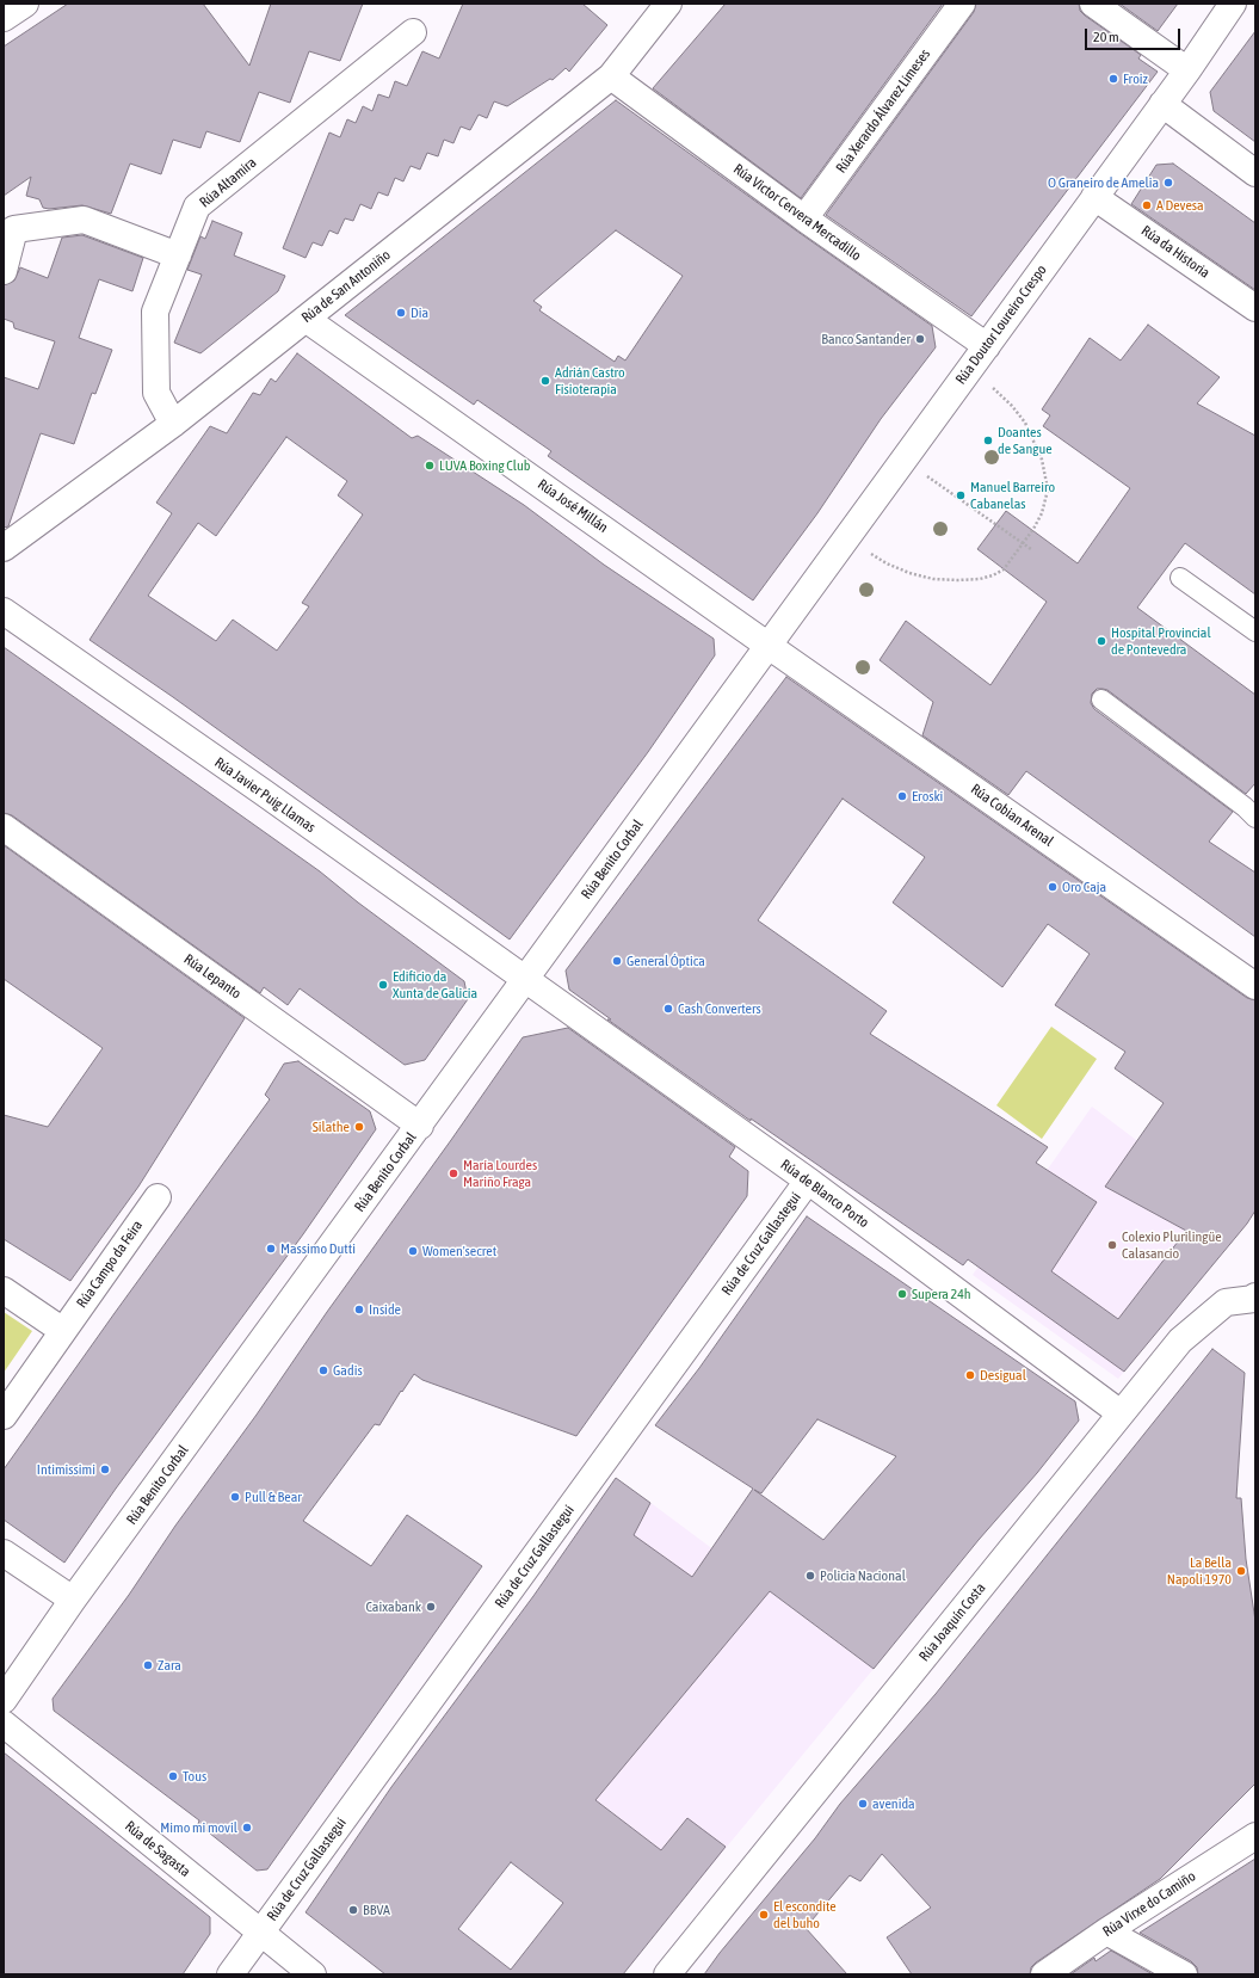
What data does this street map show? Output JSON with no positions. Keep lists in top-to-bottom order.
{
  "streets": {
    "street": [
      "Rúa Xerardo Álvarez Limeses",
      "Rúa Altamira",
      "Rúa Victor Cervera Mercadillo",
      "Rúa da Historia",
      "Rúa de San Antoniño",
      "Rúa Doutor Loureiro Crespo",
      "Rúa José Millán",
      "Rúa Javier Puig Llamas",
      "Rúa Cobian Arenal",
      "Rúa Benito Corbal",
      "Rúa Lepanto",
      "Rúa de Blanco Porto",
      "Rúa de Cruz Gallastegui",
      "Rúa Campo da Feira",
      "Rúa Joaquín Costa",
      "Rúa de Sagasta",
      "Rúa Virxe do Camiño"
    ]
  },
  "crossings": [
    ["Rúa Xerardo Álvarez Limeses", "Rúa Victor Cervera Mercadillo"],
    ["Rúa Altamira", "Rúa de San Antoniño"],
    ["Rúa Victor Cervera Mercadillo", "Rúa de San Antoniño"],
    ["Rúa Victor Cervera Mercadillo", "Rúa Doutor Loureiro Crespo"],
    ["Rúa da Historia", "Rúa Doutor Loureiro Crespo"],
    ["Rúa de San Antoniño", "Rúa José Millán"],
    ["Rúa Doutor Loureiro Crespo", "Rúa José Millán"],
    ["Rúa Doutor Loureiro Crespo", "Rúa Cobian Arenal"],
    ["Rúa Doutor Loureiro Crespo", "Rúa Benito Corbal"],
    ["Rúa José Millán", "Rúa Cobian Arenal"],
    ["Rúa José Millán", "Rúa Benito Corbal"],
    ["Rúa Javier Puig Llamas", "Rúa Benito Corbal"],
    ["Rúa Javier Puig Llamas", "Rúa de Blanco Porto"],
    ["Rúa Cobian Arenal", "Rúa Benito Corbal"],
    ["Rúa Benito Corbal", "Rúa Lepanto"],
    ["Rúa Benito Corbal", "Rúa de Blanco Porto"],
    ["Rúa de Blanco Porto", "Rúa de Cruz Gallastegui"],
    ["Rúa de Blanco Porto", "Rúa Joaquín Costa"],
    ["Rúa de Cruz Gallastegui", "Rúa de Sagasta"]
  ],
  "places": [
    "Froiz",
    "O Graneiro de Amelia",
    "A Devesa",
    "Dia",
    "Banco Santander",
    "Adrián Castro Fisioterapia",
    "Doantes de Sangue",
    "LUVA Boxing Club",
    "Manuel Barreiro Cabanelas",
    "Hospital Provincial de Pontevedra",
    "Eroski",
    "Oro Caja",
    "General Óptica",
    "Edificio da Xunta de Galicia",
    "Cash Converters",
    "Silathe",
    "María Lourdes Mariño Fraga",
    "Colexio Plurilingüe Calasancio",
    "Massimo Dutti",
    "Women'secret",
    "Supera 24h",
    "Inside",
    "Gadis",
    "Desigual",
    "Intimissimi",
    "Pull & Bear",
    "La Bella Napoli 1970",
    "Policia Nacional",
    "Caixabank",
    "Zara",
    "Tous",
    "avenida",
    "Mimo mi movil",
    "BBVA",
    "El escondite del buho"
  ],
  "scale_bar": "20 m"
}
